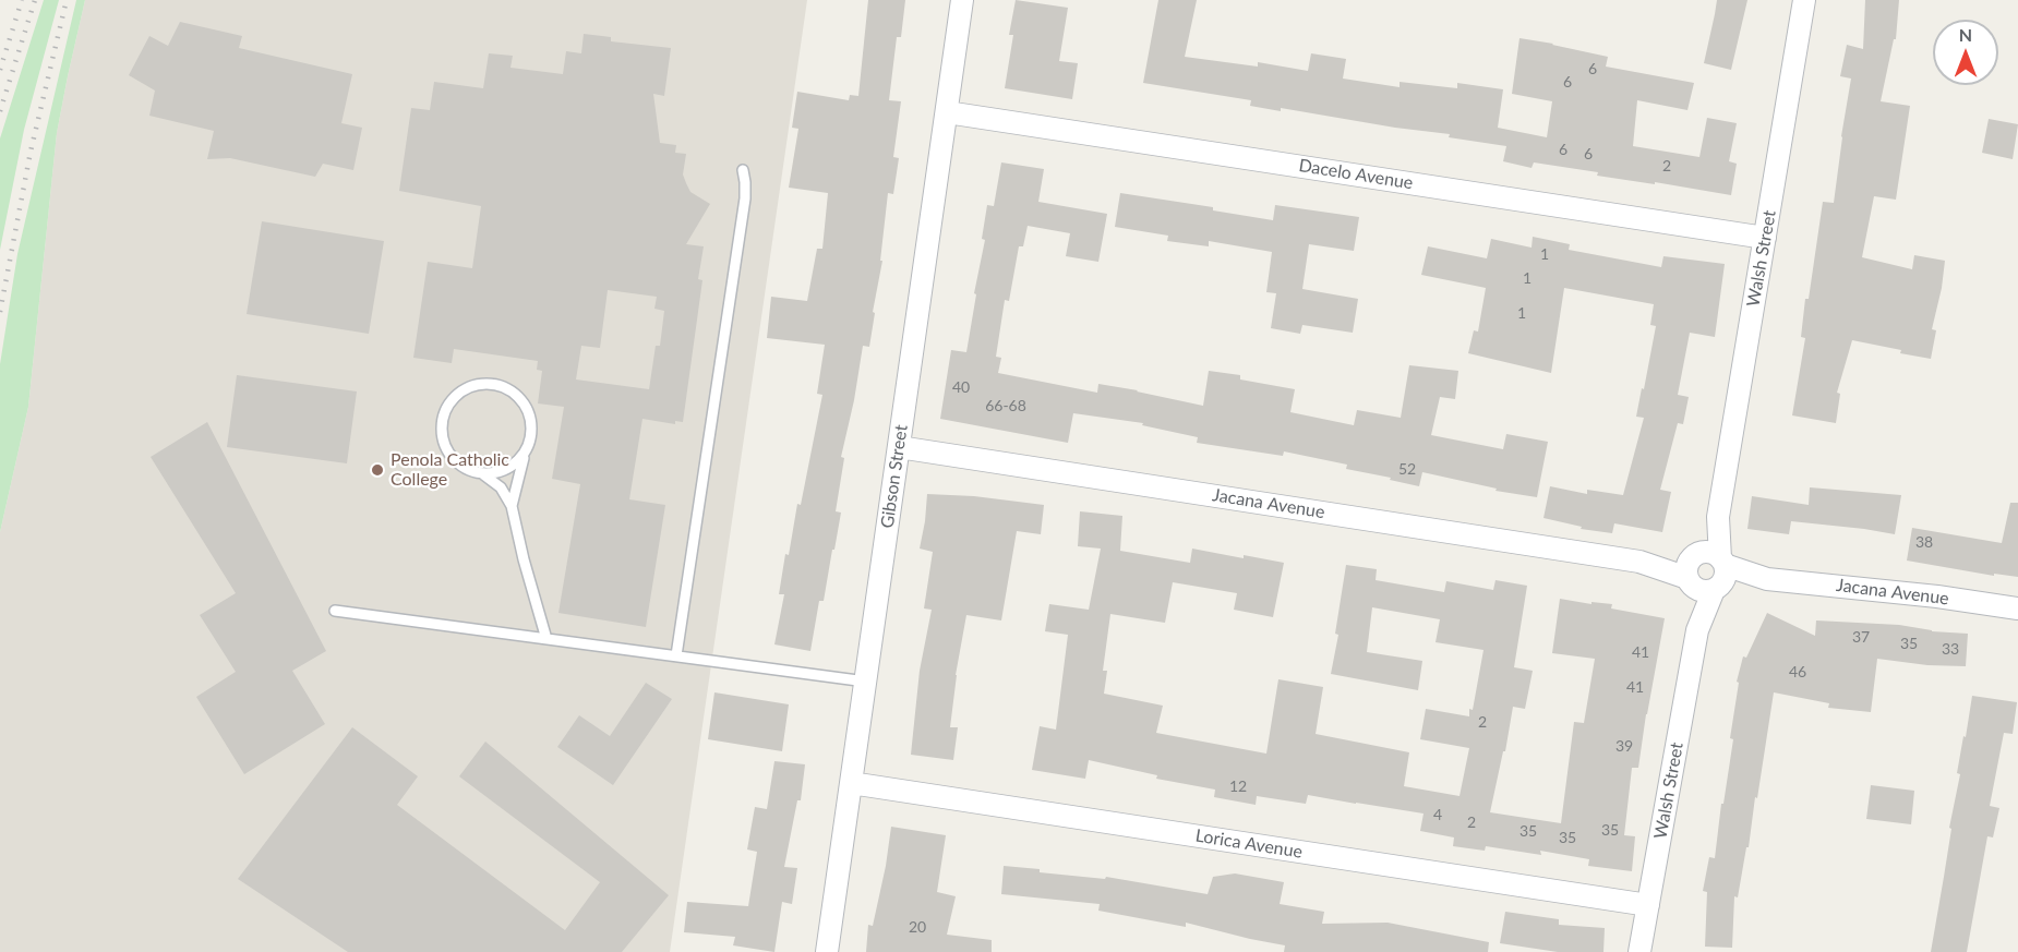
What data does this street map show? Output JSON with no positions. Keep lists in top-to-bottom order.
{
  "streets": {
    "street": [
      "Dacelo Avenue",
      "Walsh Street",
      "Gibson Street",
      "Jacana Avenue",
      "Lorica Avenue"
    ]
  },
  "crossings": [
    ["Dacelo Avenue", "Walsh Street"],
    ["Dacelo Avenue", "Gibson Street"],
    ["Walsh Street", "Jacana Avenue"],
    ["Walsh Street", "Lorica Avenue"],
    ["Gibson Street", "Jacana Avenue"],
    ["Gibson Street", "Lorica Avenue"]
  ],
  "places": ["Penola Catholic College"],
  "house_numbers": [
    "6",
    "6",
    "6",
    "6",
    "2",
    "1",
    "1",
    "1",
    "40",
    "66-68",
    "52",
    "38",
    "37",
    "35",
    "33",
    "41",
    "46",
    "41",
    "2",
    "39",
    "12",
    "4",
    "2",
    "35",
    "35",
    "35",
    "20"
  ],
  "north": "top"
}
